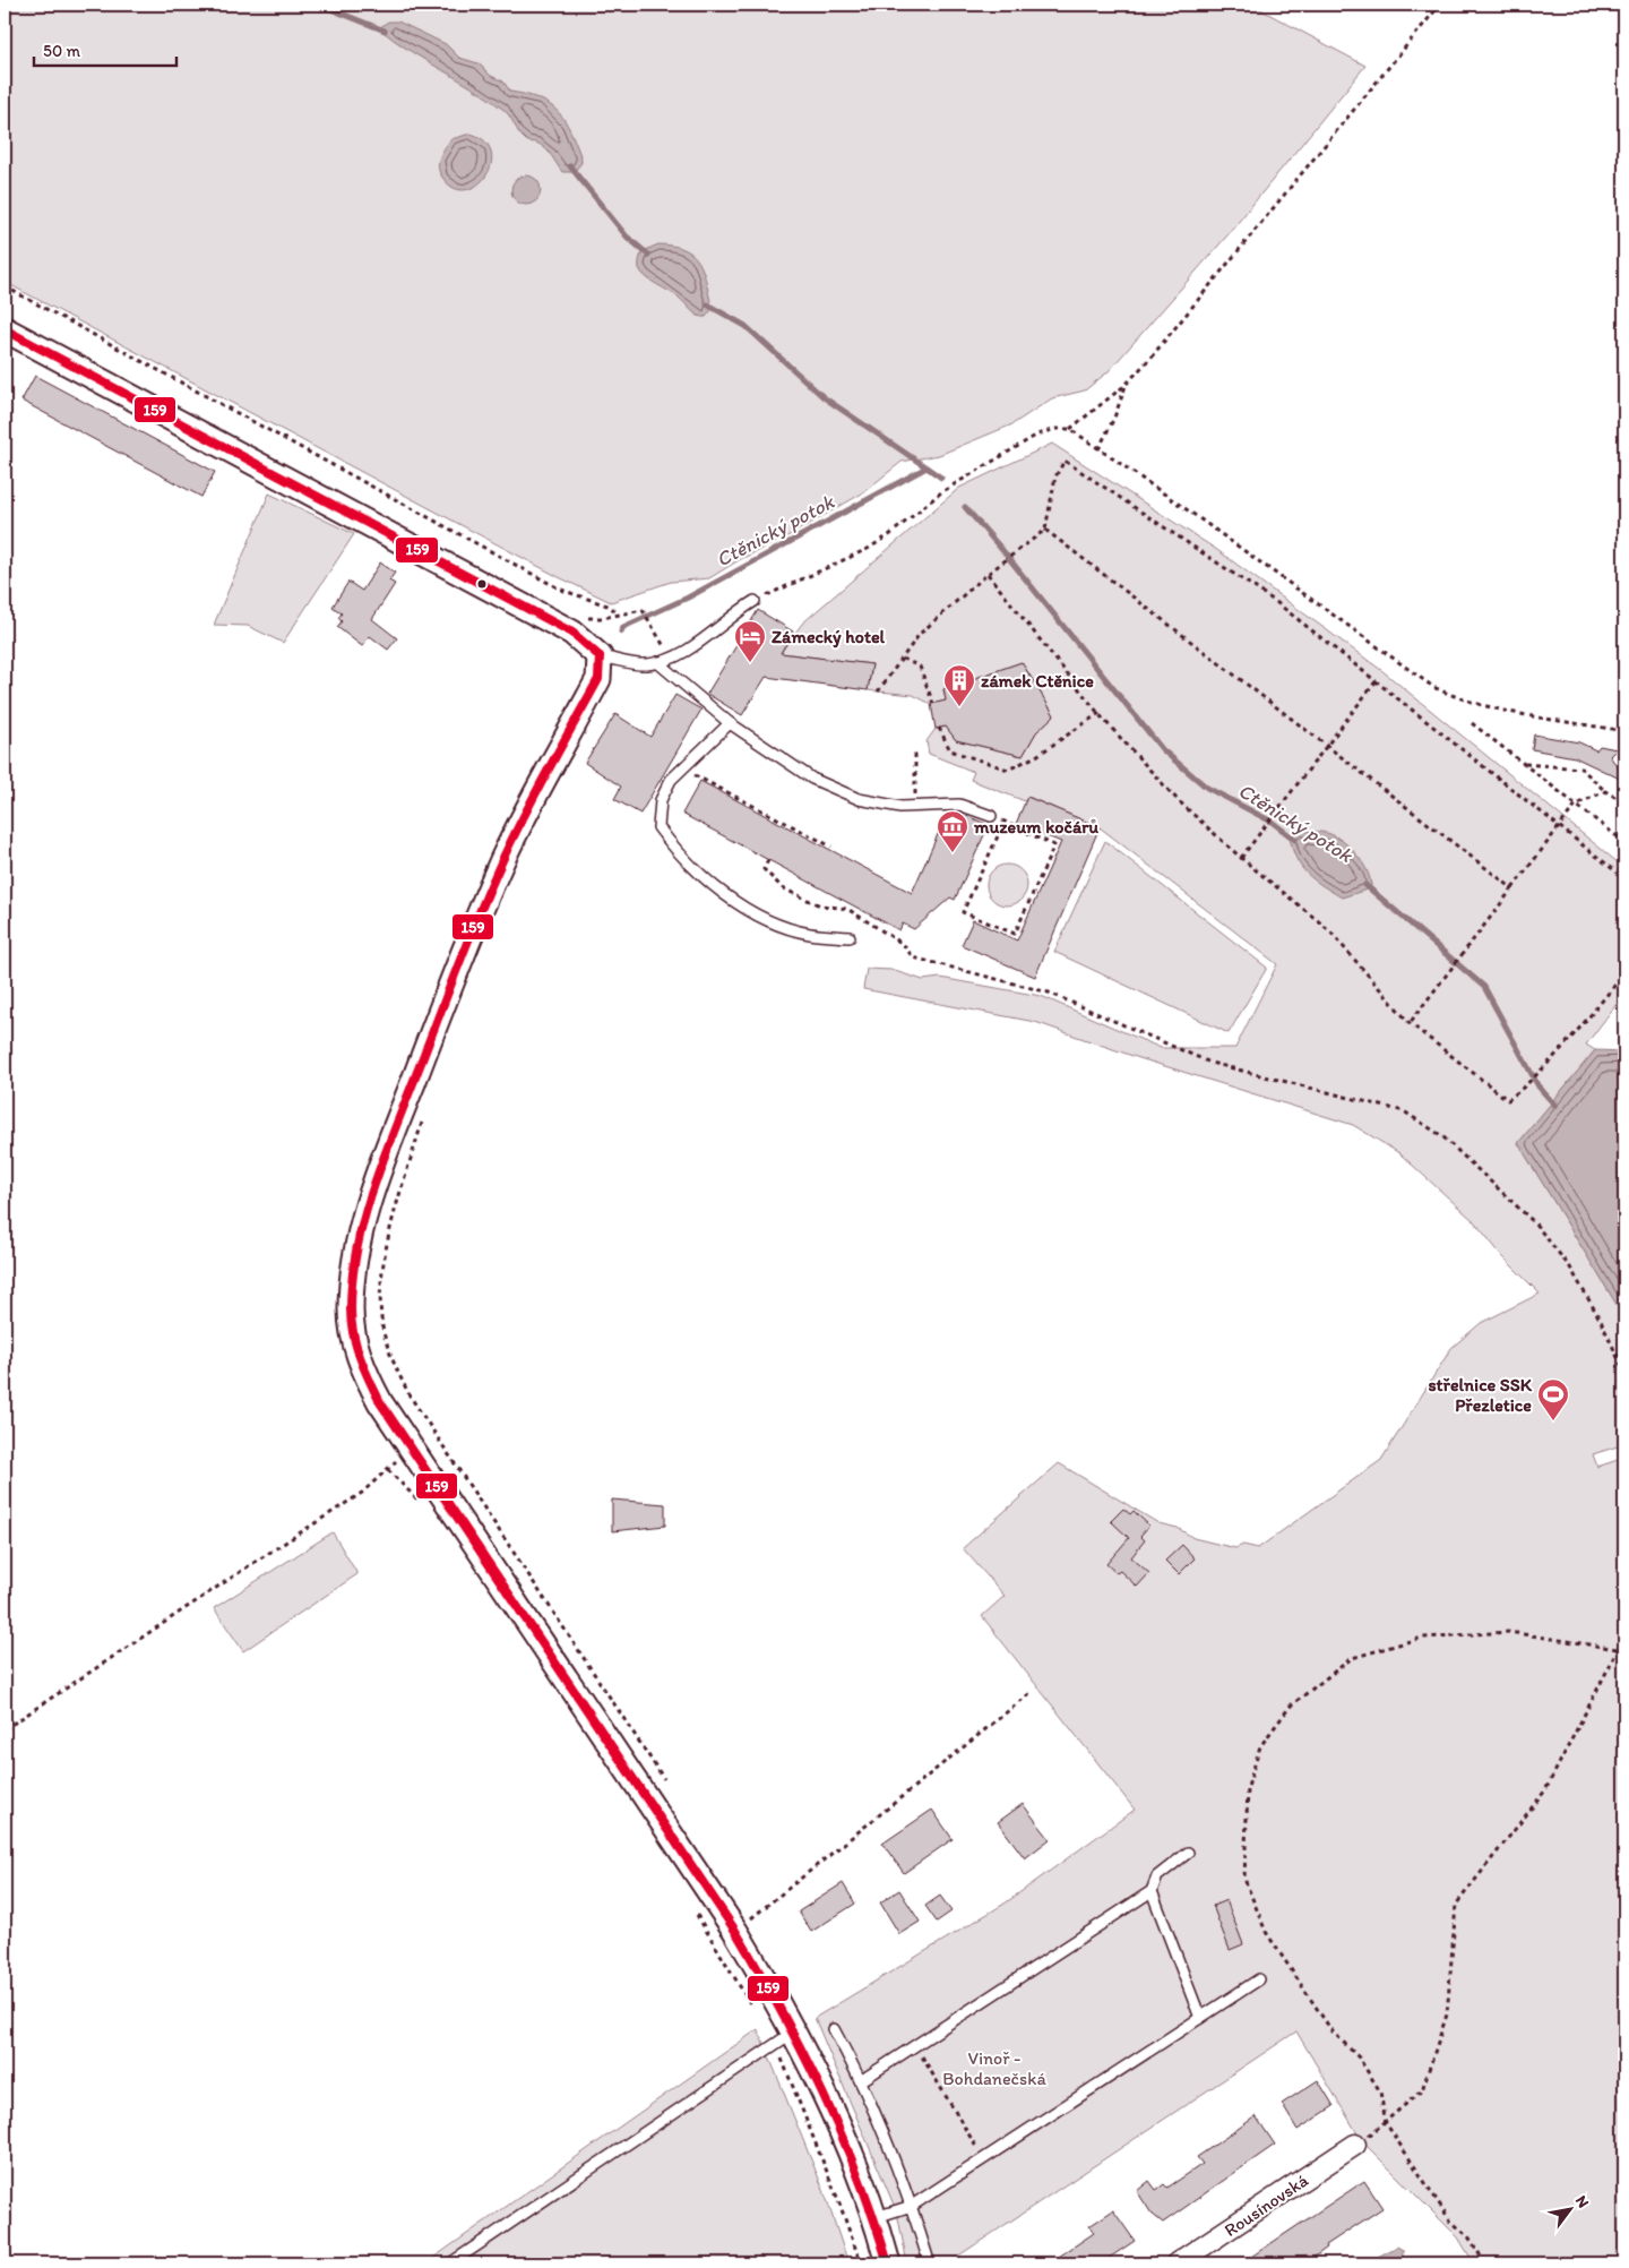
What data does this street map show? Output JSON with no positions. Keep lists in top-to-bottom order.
{
  "streets": {
    "street": ["Rousínovská"]
  },
  "water": ["Ctěnický potok"],
  "parks": ["Vinoř - Bohdanečská"],
  "places": {
    "hotel": ["Zámecký hotel"],
    "building": ["zámek Ctěnice"],
    "museum": ["muzeum kočárů"],
    "sports": ["střelnice SSK Přezletice"]
  },
  "lines": ["transit line 159"],
  "scale_bar": "50 m",
  "north": "top right"
}
